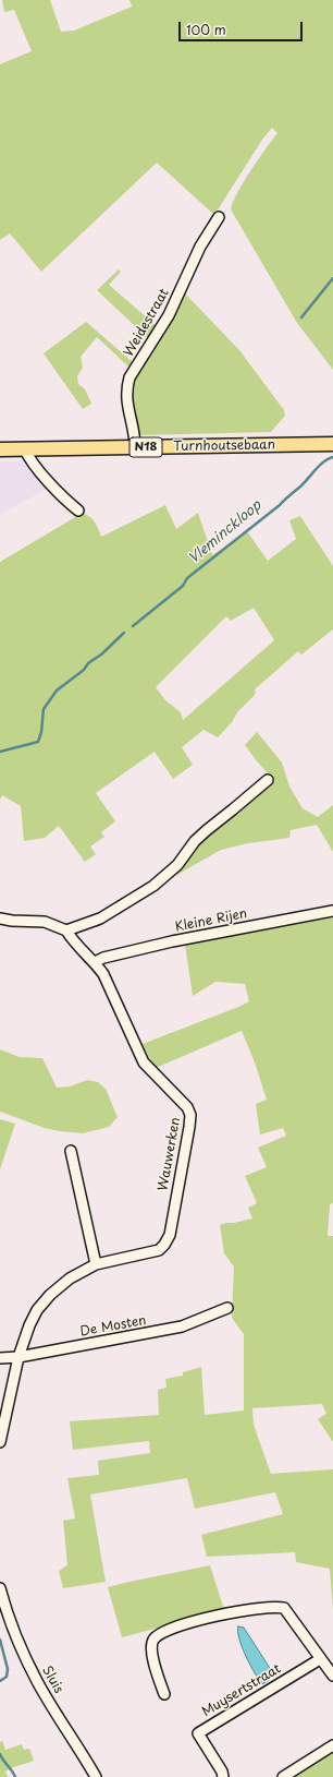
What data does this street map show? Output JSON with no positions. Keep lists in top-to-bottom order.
{
  "streets": {
    "main road": ["Turnhoutsebaan", "N18"],
    "street": [
      "Weidestraat",
      "Kleine Rijen",
      "Wauwerken",
      "De Mosten",
      "Sluis",
      "Muysertstraat"
    ]
  },
  "crossings": [
    ["Weidestraat", "Turnhoutsebaan"],
    ["Kleine Rijen", "Wauwerken"],
    ["Wauwerken", "De Mosten"]
  ],
  "water": ["Vleminckloop"],
  "scale_bar": "100 m"
}
